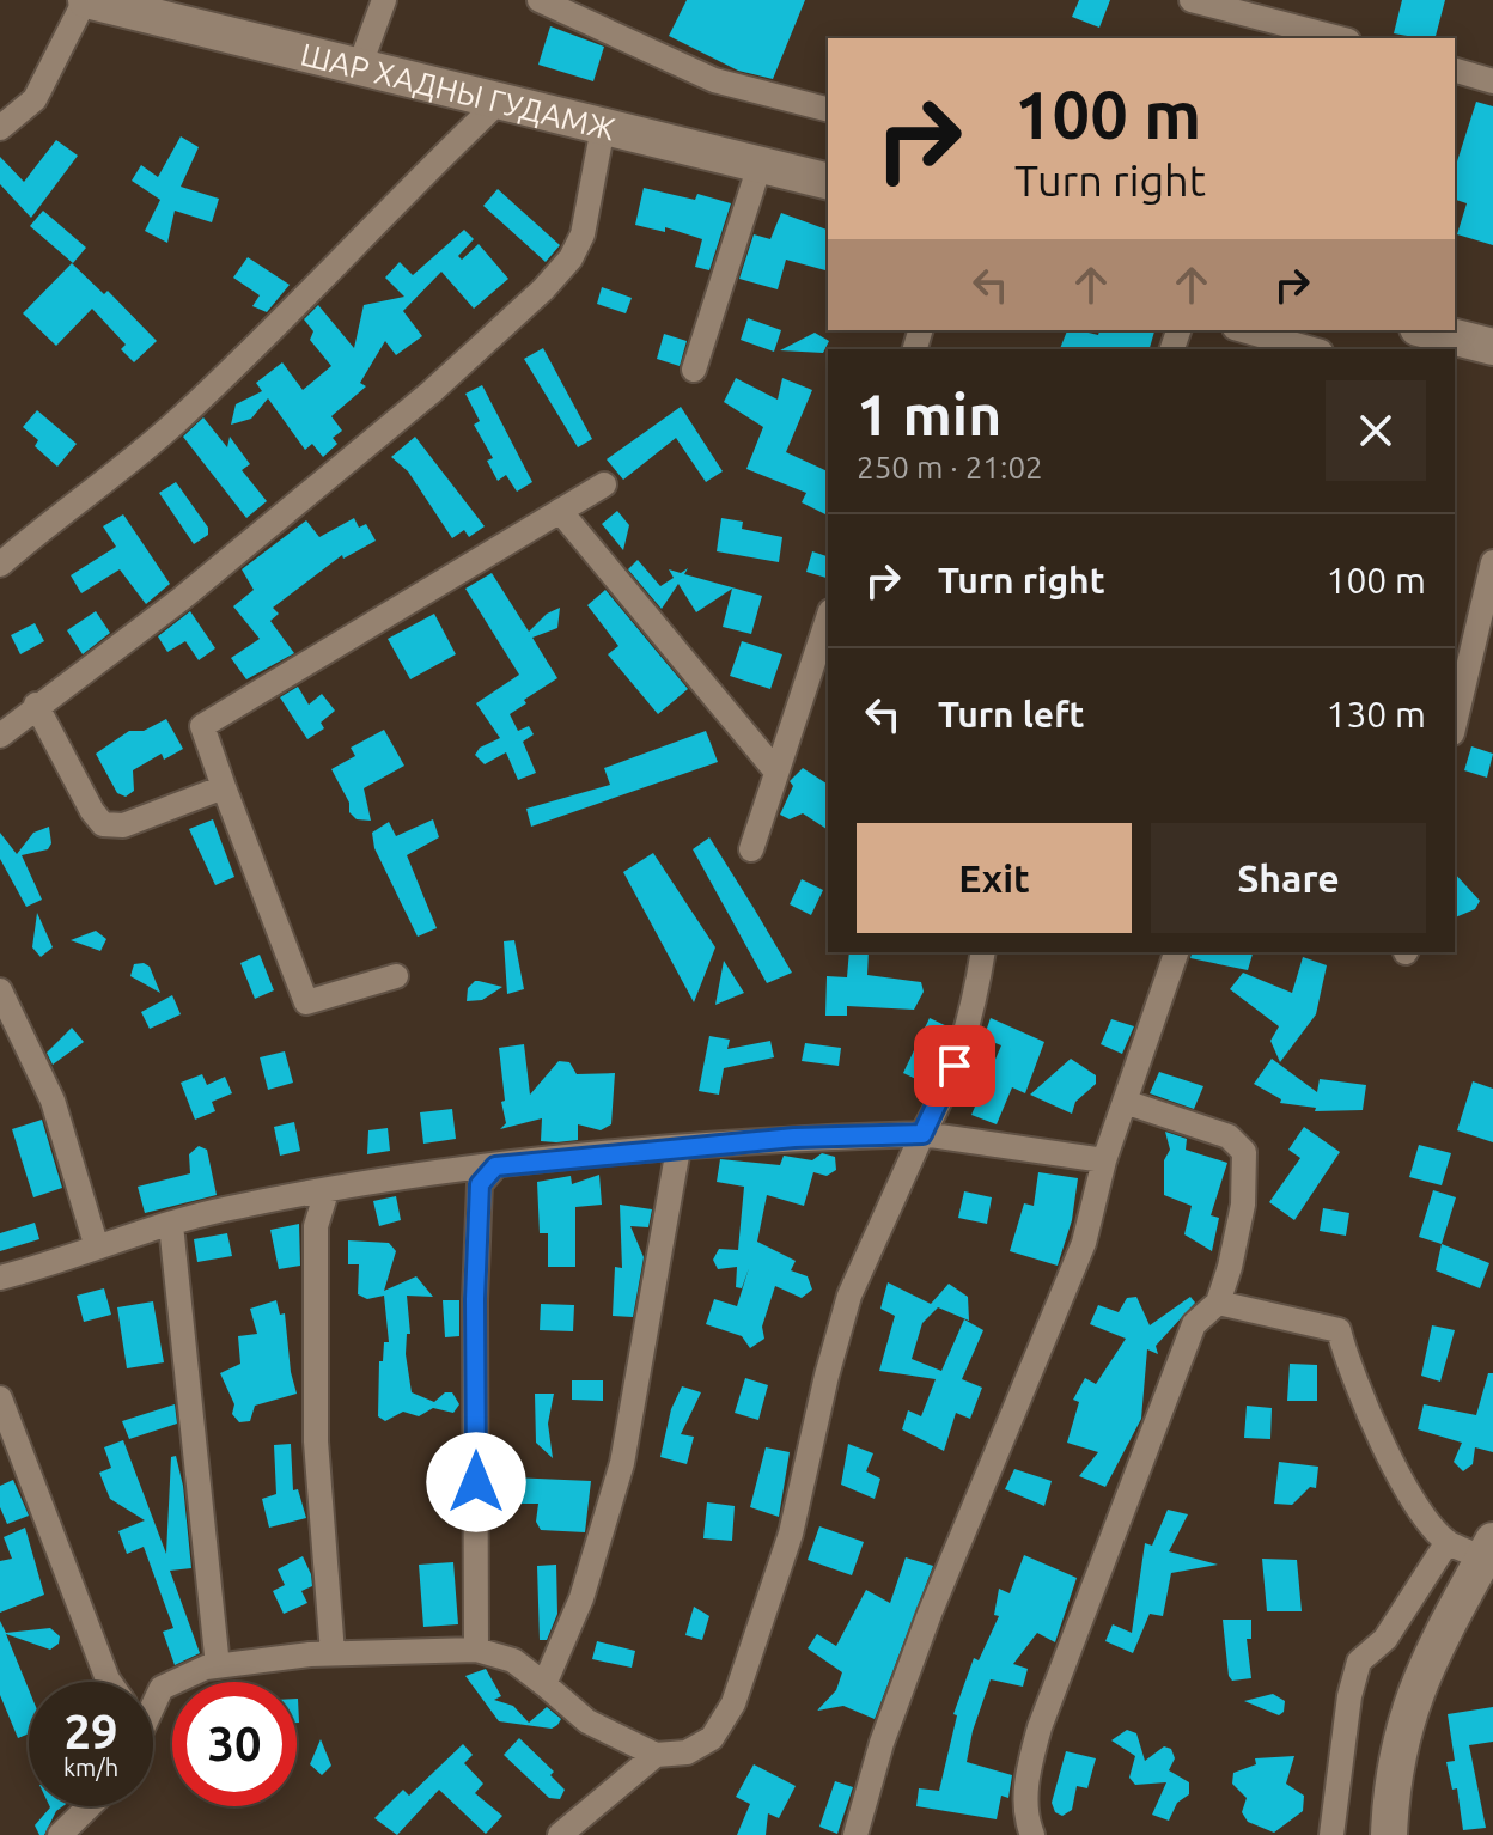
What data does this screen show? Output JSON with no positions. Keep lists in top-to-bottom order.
{
  "streets": {
    "main road": ["ШАР ХАДНЫ ГУДАМЖ"]
  },
  "page": {
    "turn": ["100 m", "Turn right"],
    "heading": ["1 min", "250 m · 21:02"],
    "list": [
      {
        "name": "Turn right",
        "value": "100 m"
      },
      {
        "name": "Turn left",
        "value": "130 m"
      }
    ],
    "buttons": ["Exit", "Share"],
    "speed": "29 km/h",
    "limit": "30"
  }
}
